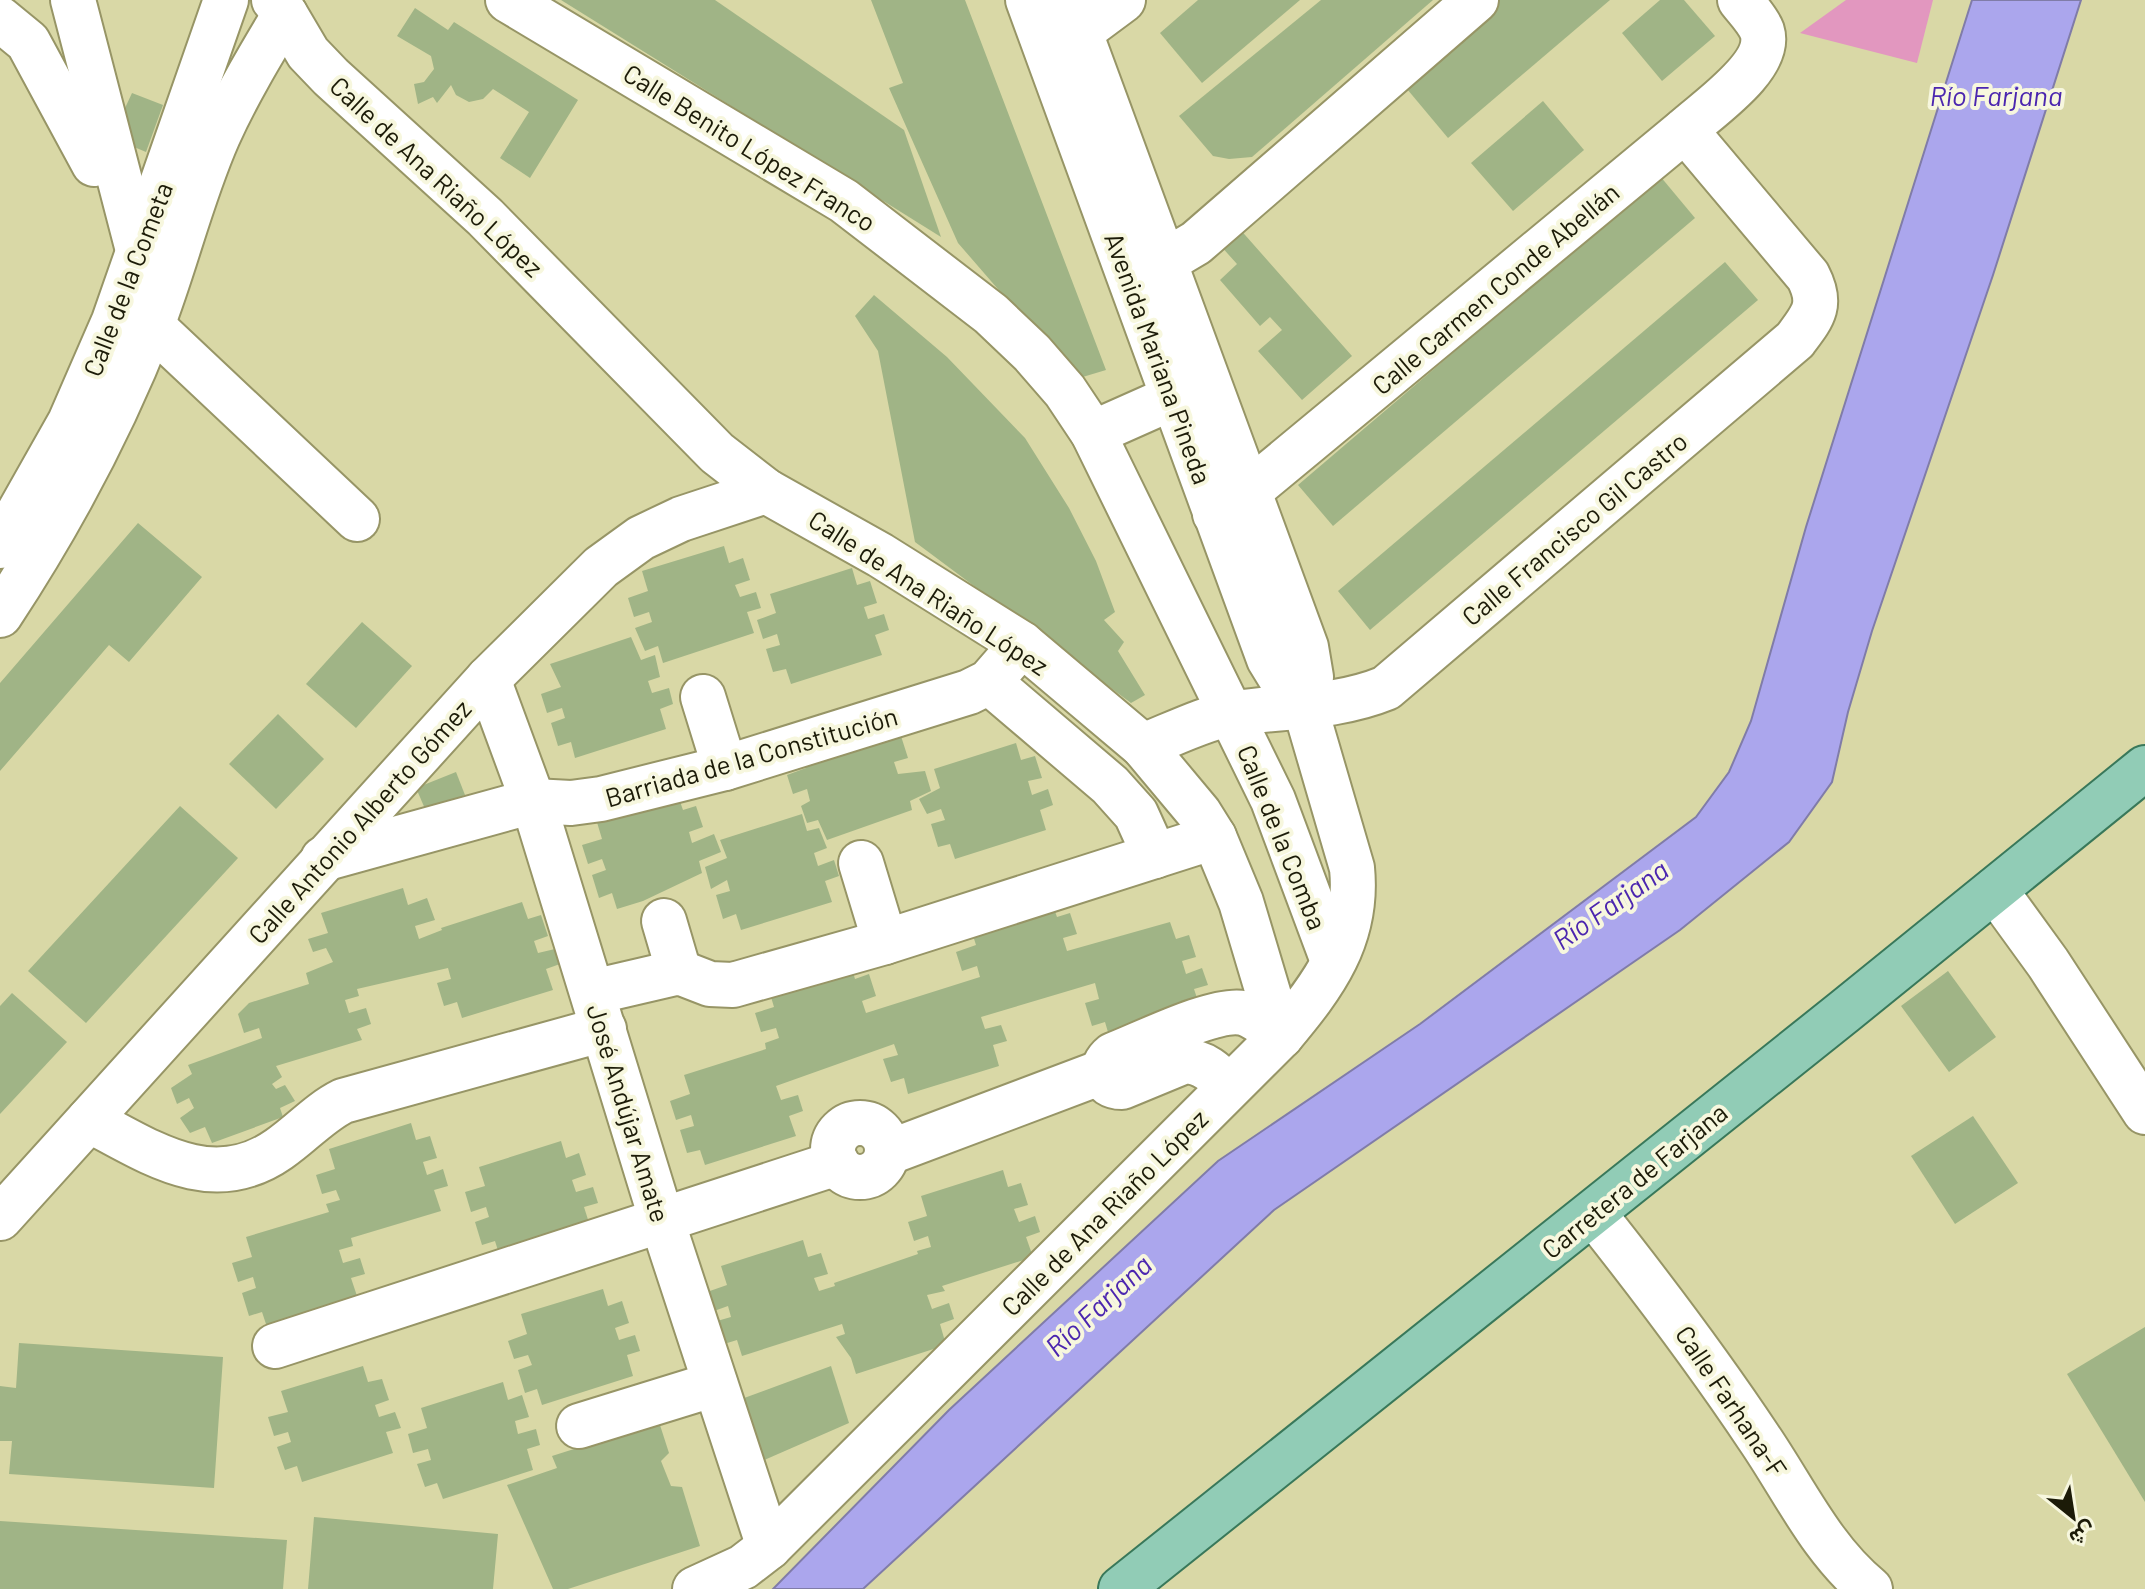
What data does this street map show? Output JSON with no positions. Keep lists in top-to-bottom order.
{
  "streets": {
    "main road": ["Carretera de Farjana"],
    "street": [
      "Calle Benito López Franco",
      "Calle de Ana Riaño López",
      "Calle de la Cometa",
      "Calle Carmen Conde Abellán",
      "Avenida Mariana Pineda",
      "Calle Francisco Gil Castro",
      "Barriada de la Constitución",
      "Calle Antonio Alberto Gómez",
      "Calle de la Comba",
      "José Andújar Amate",
      "Calle Farhana-F"
    ]
  },
  "crossings": [
    ["Calle Benito López Franco", "Calle Francisco Gil Castro"],
    ["Calle Benito López Franco", "Calle de la Comba"],
    ["Calle de Ana Riaño López", "Calle de la Cometa"],
    ["Calle de Ana Riaño López", "Avenida Mariana Pineda"],
    ["Calle de Ana Riaño López", "Calle Francisco Gil Castro"],
    ["Calle de Ana Riaño López", "Barriada de la Constitución"],
    ["Calle de Ana Riaño López", "Calle Antonio Alberto Gómez"],
    ["Calle de Ana Riaño López", "José Andújar Amate"],
    ["Calle Carmen Conde Abellán", "Avenida Mariana Pineda"],
    ["Calle Carmen Conde Abellán", "Calle Francisco Gil Castro"],
    ["Avenida Mariana Pineda", "Calle Francisco Gil Castro"],
    ["Avenida Mariana Pineda", "Calle de la Comba"],
    ["Calle Francisco Gil Castro", "Calle de la Comba"],
    ["Barriada de la Constitución", "Calle Antonio Alberto Gómez"],
    ["Barriada de la Constitución", "José Andújar Amate"],
    ["Calle Antonio Alberto Gómez", "José Andújar Amate"],
    ["Carretera de Farjana", "Calle Farhana-F"]
  ],
  "water": ["Río Farjana"],
  "north": "bottom right"
}
